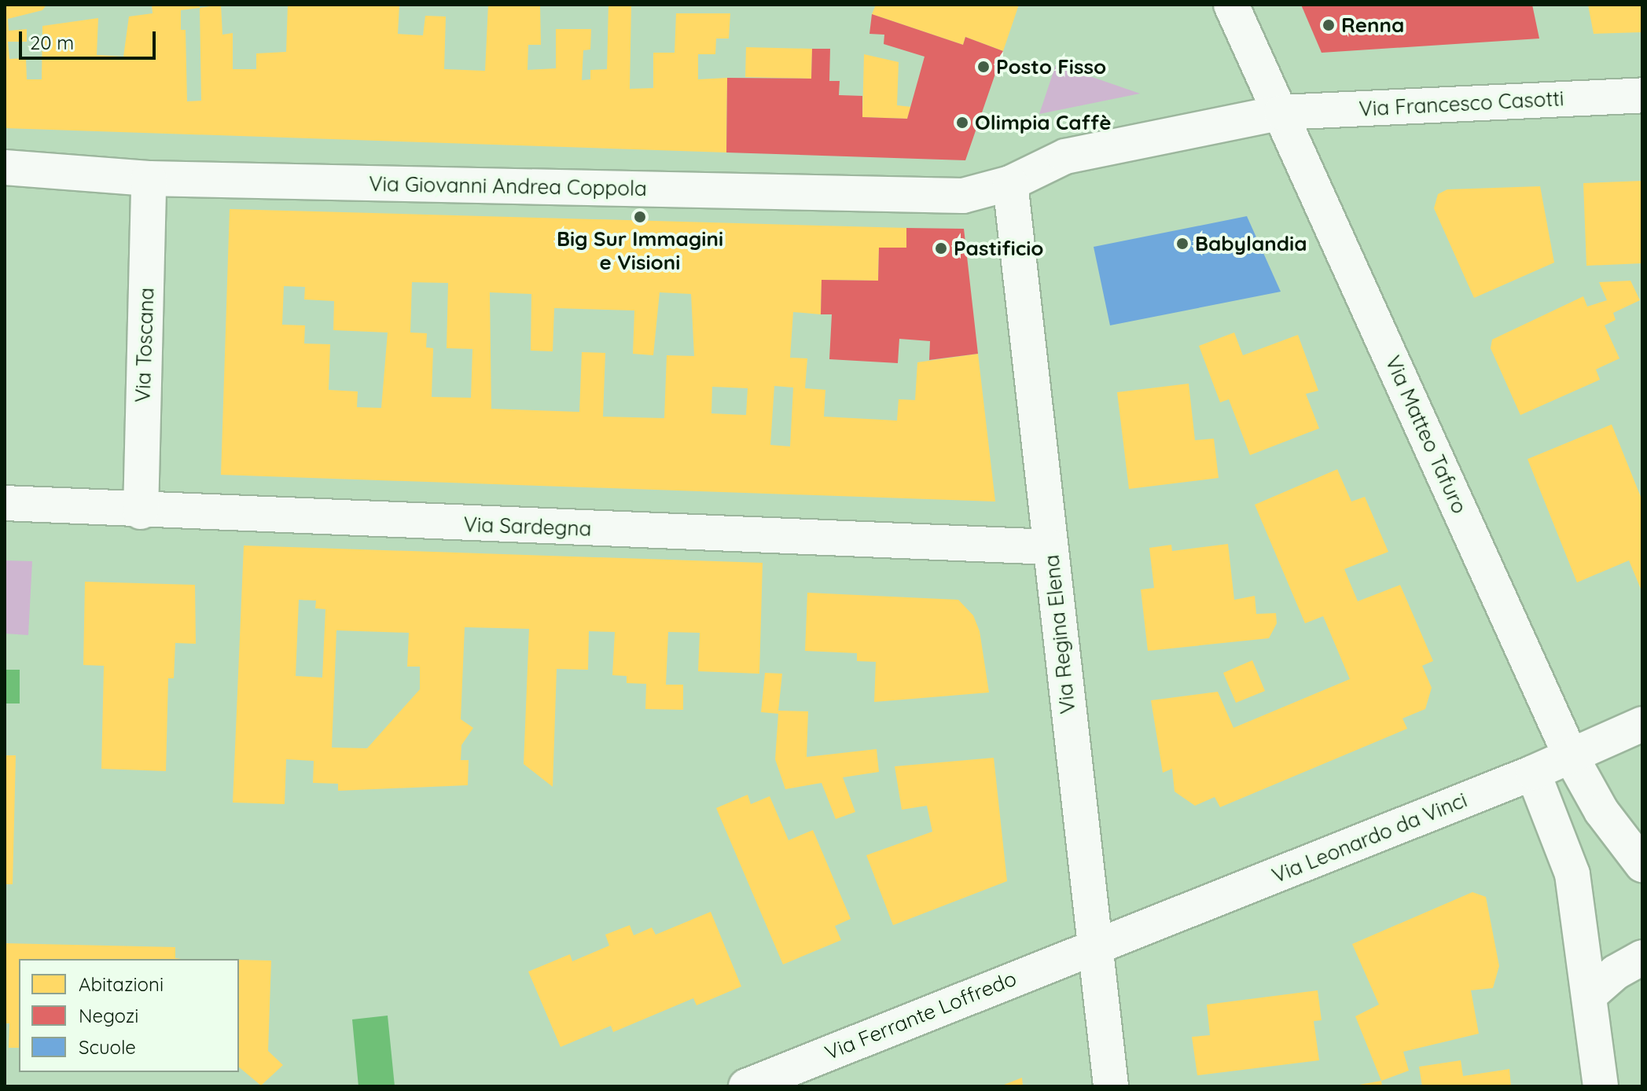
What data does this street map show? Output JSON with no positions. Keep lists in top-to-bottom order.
{
  "streets": {
    "street": [
      "Via Francesco Casotti",
      "Via Giovanni Andrea Coppola",
      "Via Toscana",
      "Via Matteo Tafuro",
      "Via Sardegna",
      "Via Regina Elena",
      "Via Leonardo da Vinci",
      "Via Ferrante Loffredo"
    ]
  },
  "crossings": [
    ["Via Francesco Casotti", "Via Giovanni Andrea Coppola"],
    ["Via Francesco Casotti", "Via Matteo Tafuro"],
    ["Via Francesco Casotti", "Via Regina Elena"],
    ["Via Giovanni Andrea Coppola", "Via Toscana"],
    ["Via Giovanni Andrea Coppola", "Via Regina Elena"],
    ["Via Toscana", "Via Sardegna"],
    ["Via Matteo Tafuro", "Via Leonardo da Vinci"],
    ["Via Sardegna", "Via Regina Elena"],
    ["Via Regina Elena", "Via Leonardo da Vinci"],
    ["Via Regina Elena", "Via Ferrante Loffredo"],
    ["Via Leonardo da Vinci", "Via Ferrante Loffredo"]
  ],
  "places": [
    "Renna",
    "Posto Fisso",
    "Olimpia Caffè",
    "Big Sur Immagini e Visioni",
    "Babylandia",
    "Pastificio"
  ],
  "legend": ["Abitazioni", "Negozi", "Scuole"],
  "scale_bar": "20 m"
}
